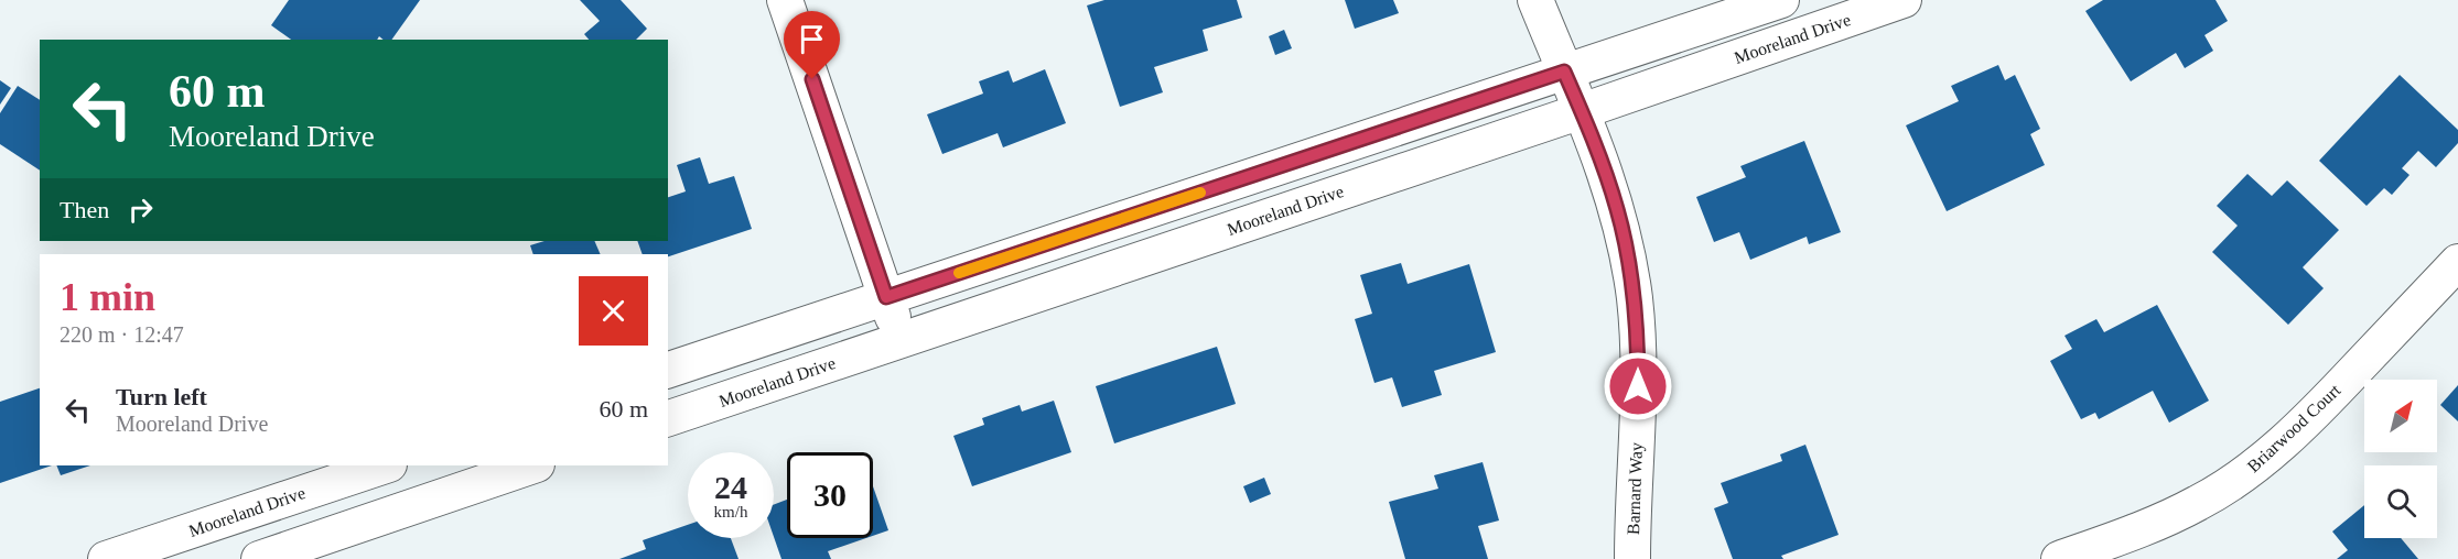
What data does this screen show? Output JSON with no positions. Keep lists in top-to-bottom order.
{
  "streets": {
    "street": ["Mooreland Drive", "Briarwood Court", "Barnard Way"]
  },
  "crossings": [
    ["Mooreland Drive", "Barnard Way"]
  ],
  "north": "top right",
  "page": {
    "turn": ["60 m", "Mooreland Drive"],
    "then": "Then",
    "heading": ["1 min", "220 m · 12:47"],
    "list": [
      {
        "name": "Turn left",
        "note": "Mooreland Drive",
        "value": "60 m"
      }
    ],
    "speed": "24 km/h",
    "limit": "30"
  }
}
